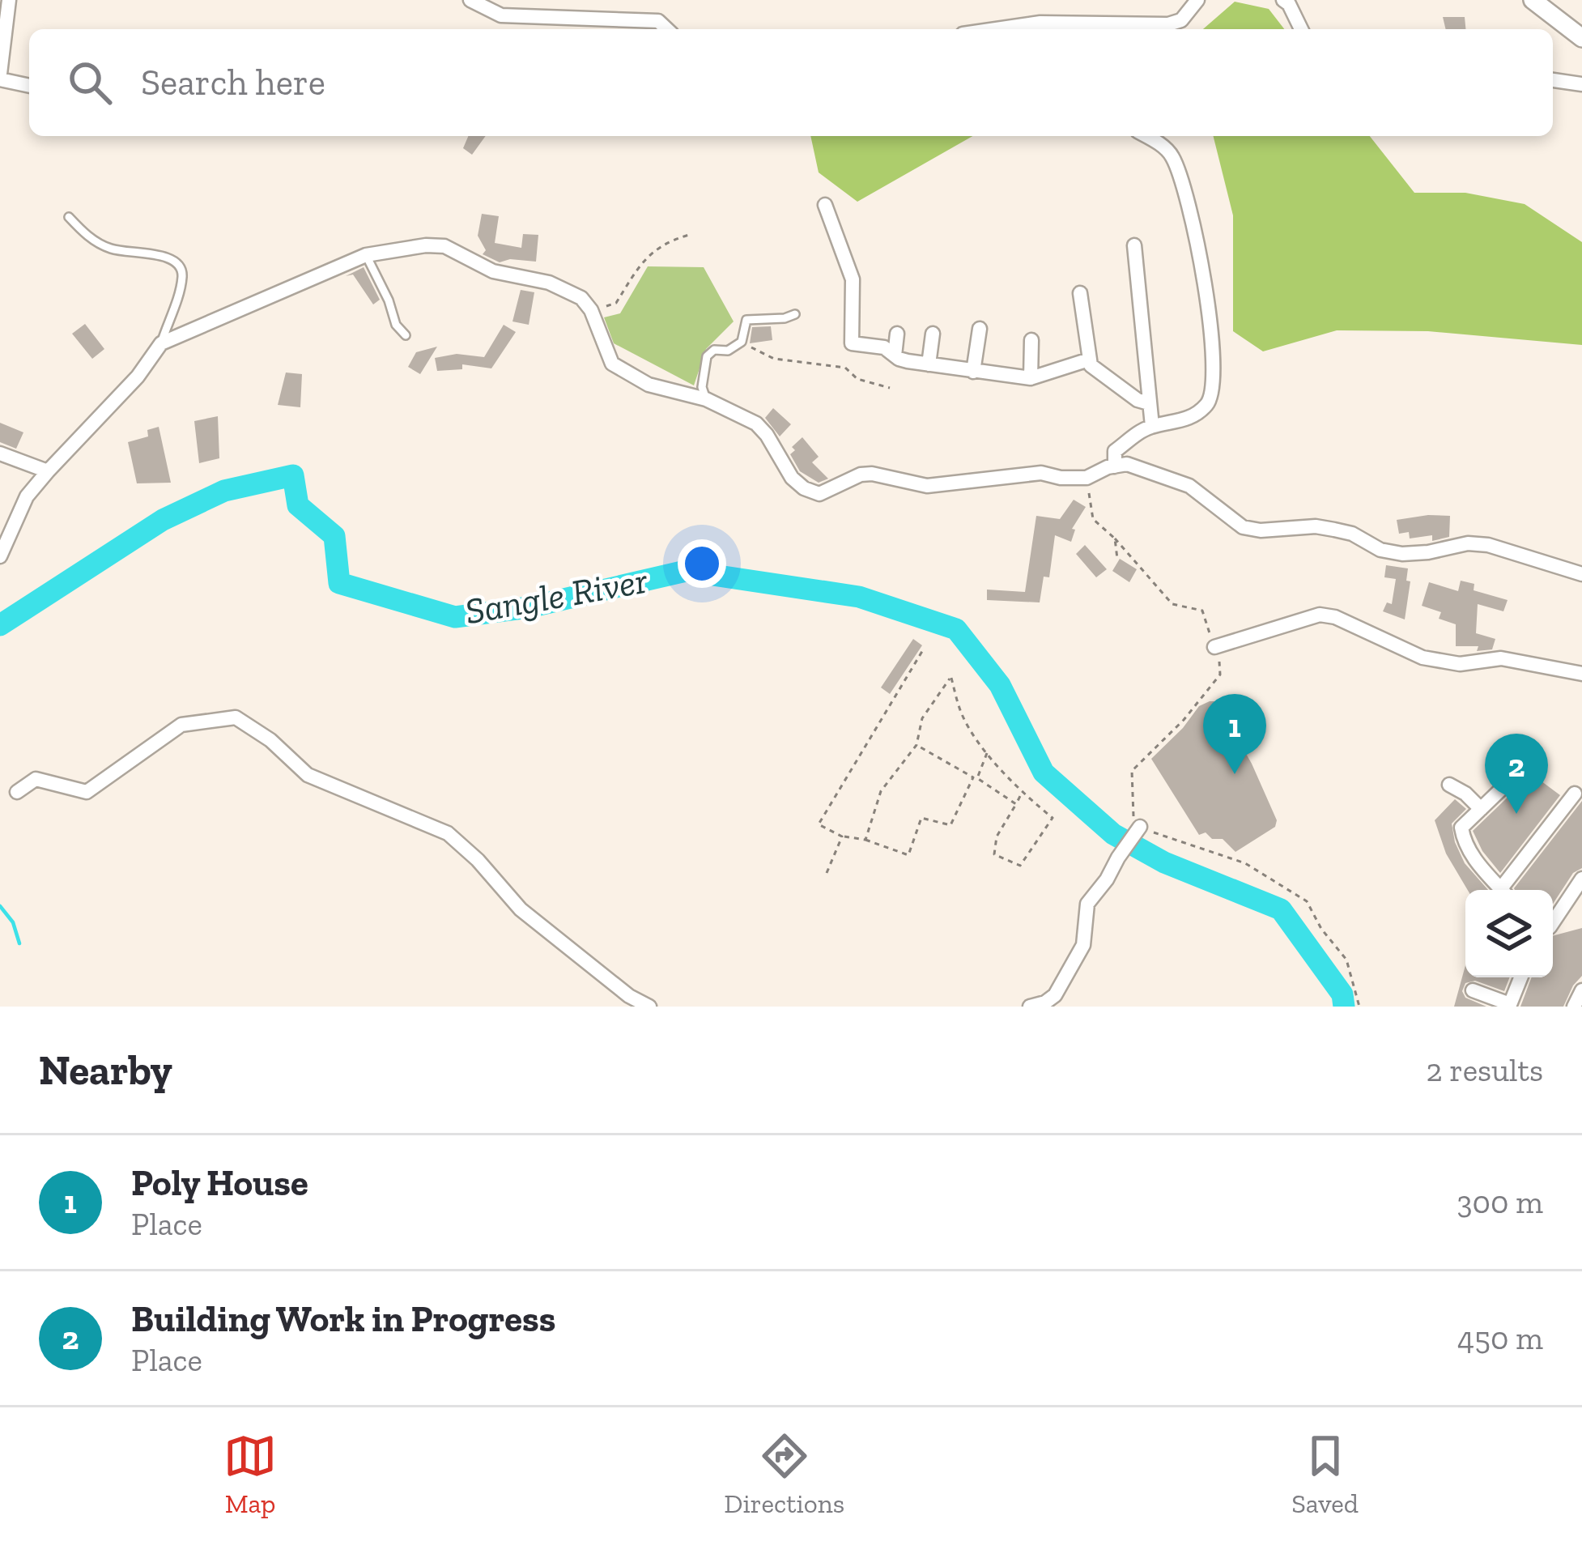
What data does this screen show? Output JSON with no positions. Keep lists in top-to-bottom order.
{
  "water": ["Sangle River"],
  "page": {
    "search": "Search here",
    "pins": ["1", "2"],
    "heading": ["Nearby", "2 results"],
    "list": [
      {
        "mark": "1",
        "name": "Poly House",
        "note": "Place",
        "value": "300 m"
      },
      {
        "mark": "2",
        "name": "Building Work in Progress",
        "note": "Place",
        "value": "450 m"
      }
    ],
    "nav": ["Map", "Directions", "Saved"]
  }
}
